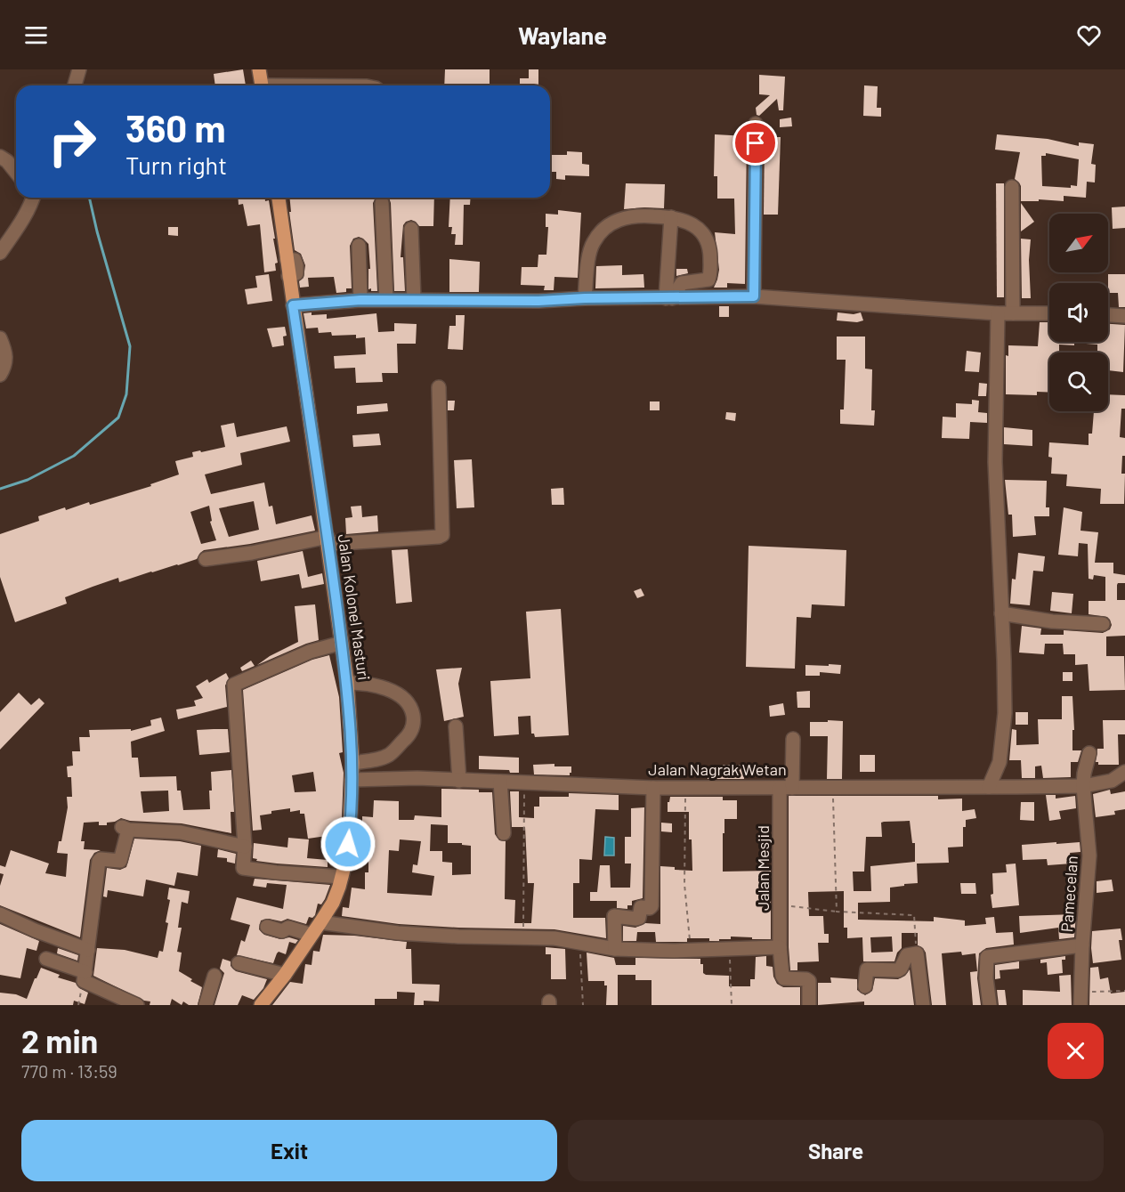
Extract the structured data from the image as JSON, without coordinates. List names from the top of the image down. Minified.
{"streets":{"main road":["Jalan Kolonel Masturi"],"street":["Jalan Nagrak Wetan","Jalan Mesjid","Pamecelan"]},"crossings":[["Jalan Kolonel Masturi","Jalan Nagrak Wetan"],["Jalan Nagrak Wetan","Jalan Mesjid"],["Jalan Nagrak Wetan","Pamecelan"]],"north":"top right","page":{"header":"Waylane","turn":["360 m","Turn right"],"heading":["2 min","770 m · 13:59"],"buttons":["Exit","Share"]}}
